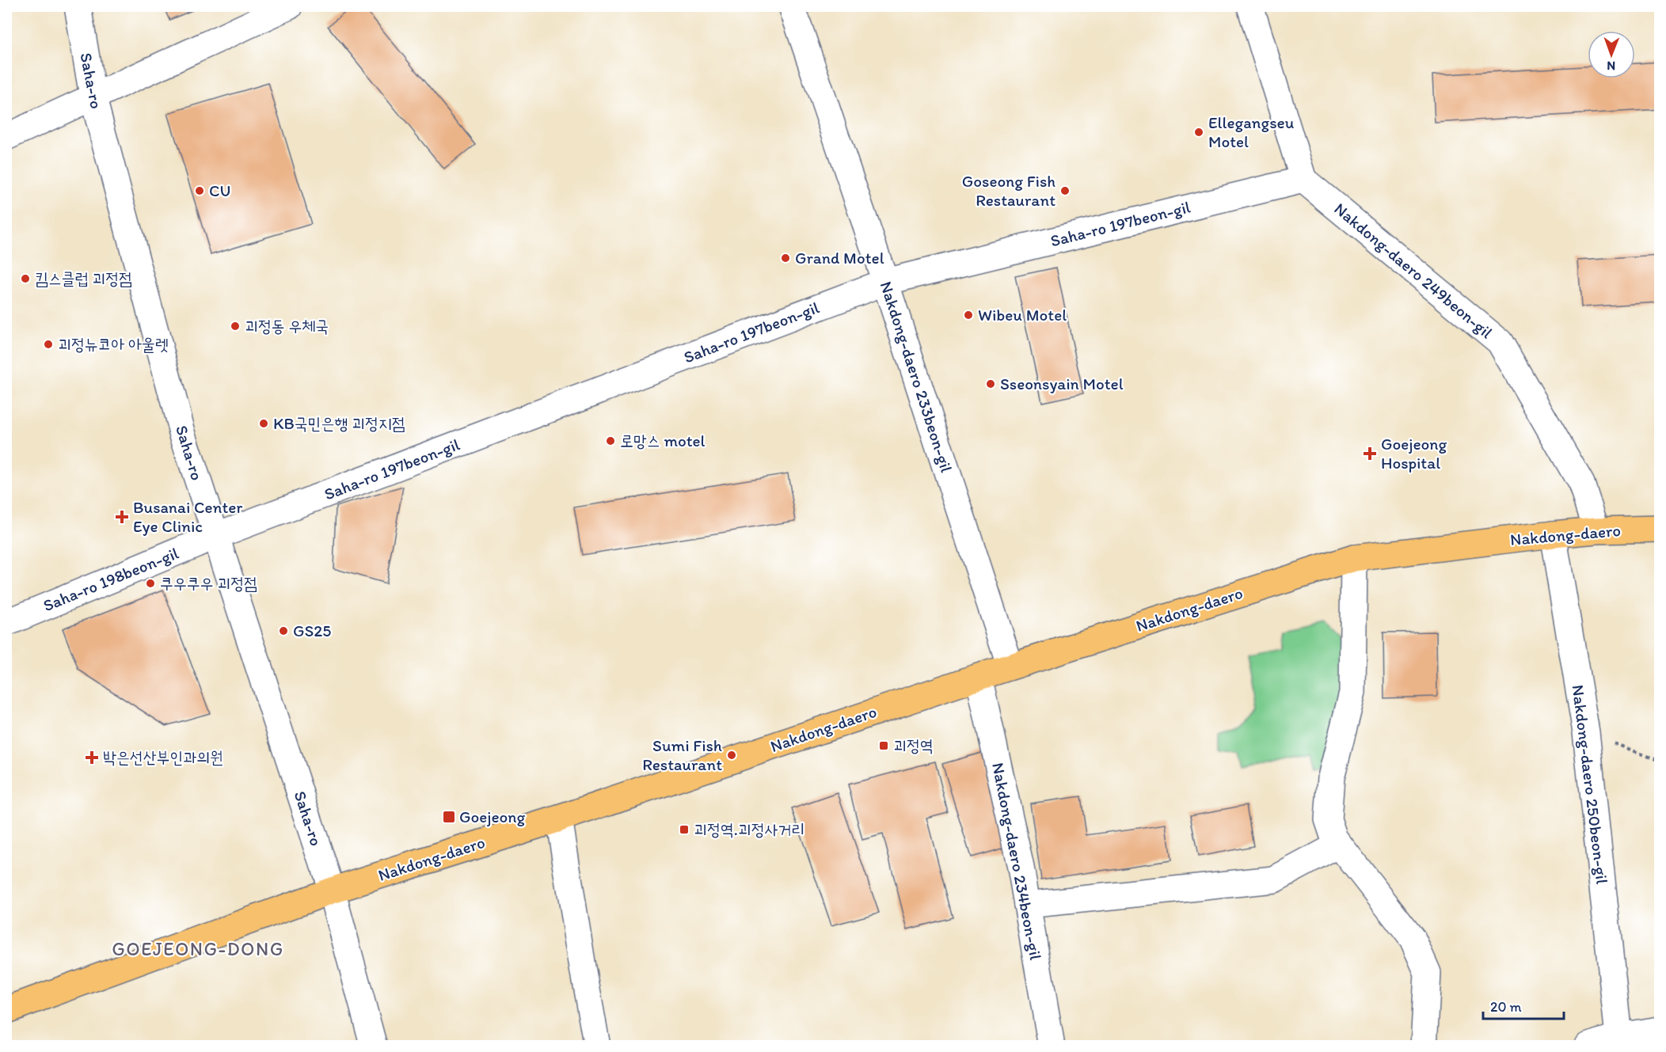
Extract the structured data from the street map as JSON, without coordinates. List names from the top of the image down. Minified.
{"streets":{"main road":["Nakdong-daero"],"street":["Saha-ro","Saha-ro 197beon-gil","Nakdong-daero 249beon-gil","Nakdong-daero 233beon-gil","Saha-ro 198beon-gil","Nakdong-daero 250beon-gil","Nakdong-daero 234beon-gil"]},"crossings":[["Saha-ro","Saha-ro 197beon-gil"],["Saha-ro","Nakdong-daero"],["Saha-ro","Saha-ro 198beon-gil"],["Saha-ro 197beon-gil","Nakdong-daero 249beon-gil"],["Saha-ro 197beon-gil","Nakdong-daero 233beon-gil"],["Saha-ro 197beon-gil","Saha-ro 198beon-gil"],["Nakdong-daero 249beon-gil","Nakdong-daero"],["Nakdong-daero 233beon-gil","Nakdong-daero"],["Nakdong-daero","Nakdong-daero 250beon-gil"],["Nakdong-daero","Nakdong-daero 234beon-gil"]],"districts":["GOEJEONG-DONG"],"places":{"other":["Ellegangseu Motel","CU","Goseong Fish Restaurant","Grand Motel","킴스클럽 괴정점","Wibeu Motel","괴정동 우체국","괴정뉴코아 아울렛","Sseonsyain Motel","KB국민은행 괴정지점","로망스 motel","쿠우쿠우 괴정점","GS25","Sumi Fish Restaurant"],"health":["Goejeong Hospital","Busanai Center Eye Clinic","박은선산부인과의원"],"transit":["괴정역","Goejeong","괴정역.괴정사거리"]},"scale_bar":"20 m","north":"bottom"}
